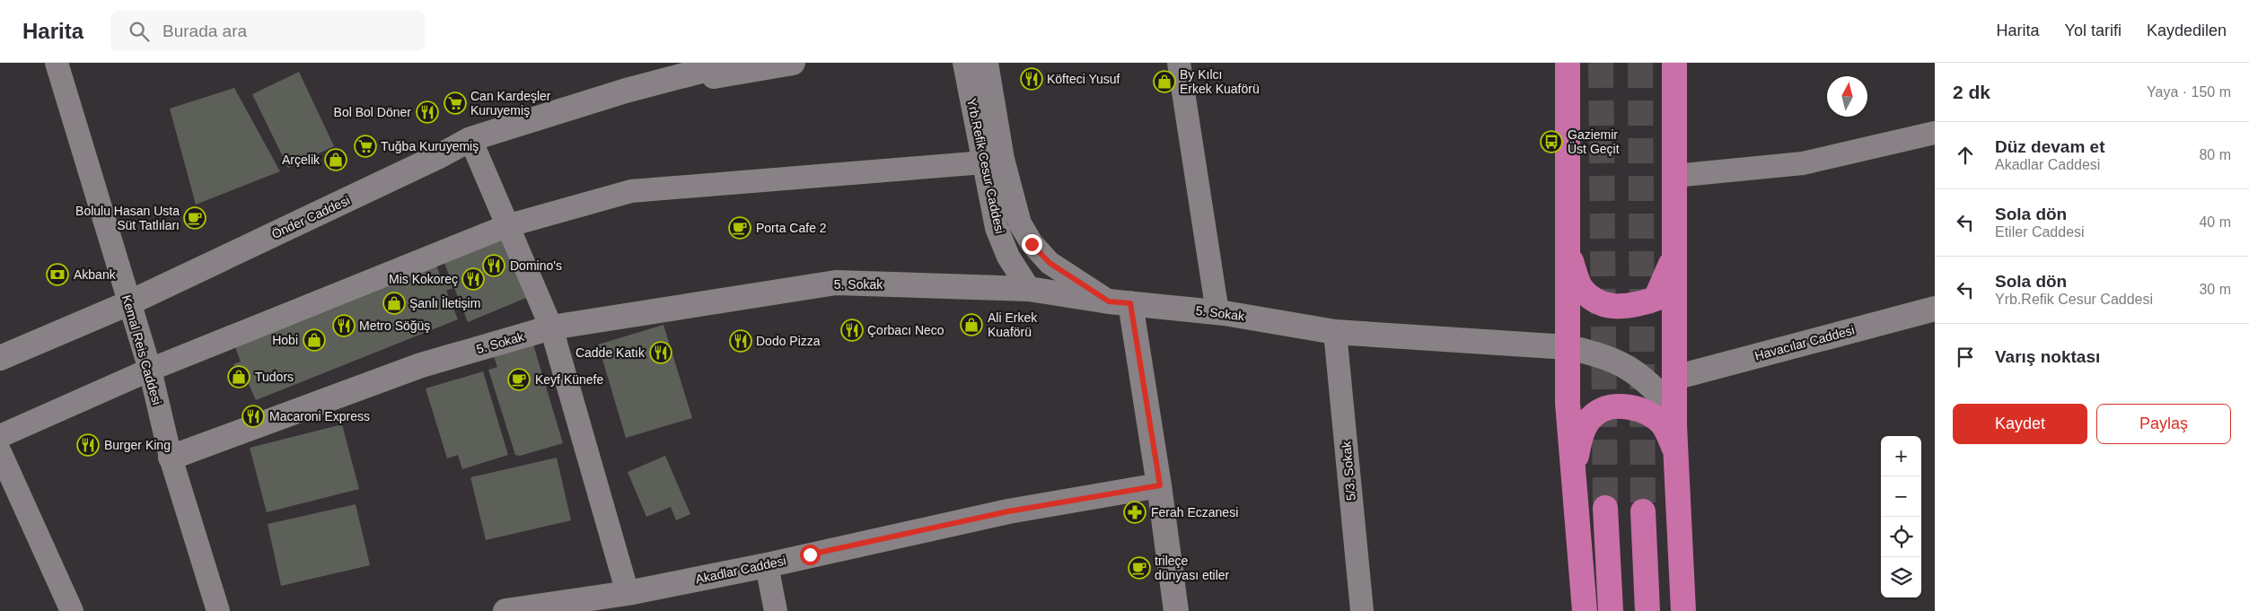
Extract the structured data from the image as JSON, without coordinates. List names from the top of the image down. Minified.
{"streets":{"street":["Yrb.Refik Cesur Caddesi","Önder Caddesi","5. Sokak","Havacılar Caddesi","Kemal Reis Caddesi","5/3. Sokak","Akadlar Caddesi"]},"crossings":[["Yrb.Refik Cesur Caddesi","5. Sokak"],["Önder Caddesi","Kemal Reis Caddesi"],["5. Sokak","Kemal Reis Caddesi"],["5. Sokak","5/3. Sokak"]],"places":{"restaurant":["Köfteci Yusuf","Bol Bol Döner","Domino's","Mis Kokoreç","Metro Söğüş","Çorbacı Neco","Dodo Pizza","Cadde Katık","Macaroni Express","Burger King"],"shop":["By Kılcı Erkek Kuaförü","Arçelik","Şanlı İletişim","Ali Erkek Kuaförü","Hobi","Tudors"],"supermarket":["Can Kardeşler Kuruyemiş","Tuğba Kuruyemiş"],"bus stop":["Gaziemir Üst Geçit"],"cafe":["Bolulu Hasan Usta Süt Tatlıları","Porta Cafe 2","Keyf Künefe","trileçe dünyası etiler"],"bank":["Akbank"],"pharmacy":["Ferah Eczanesi"]},"north":"top","page":{"header":"Harita","search":"Burada ara","nav":["Harita","Yol tarifi","Kaydedilen"],"heading":["2 dk","Yaya · 150 m"],"list":[["Düz devam et","Akadlar Caddesi","80 m"],["Sola dön","Etiler Caddesi","40 m"],["Sola dön","Yrb.Refik Cesur Caddesi","30 m"],"Varış noktası"],"buttons":["Kaydet","Paylaş"],"map_buttons":["+","−"]}}
